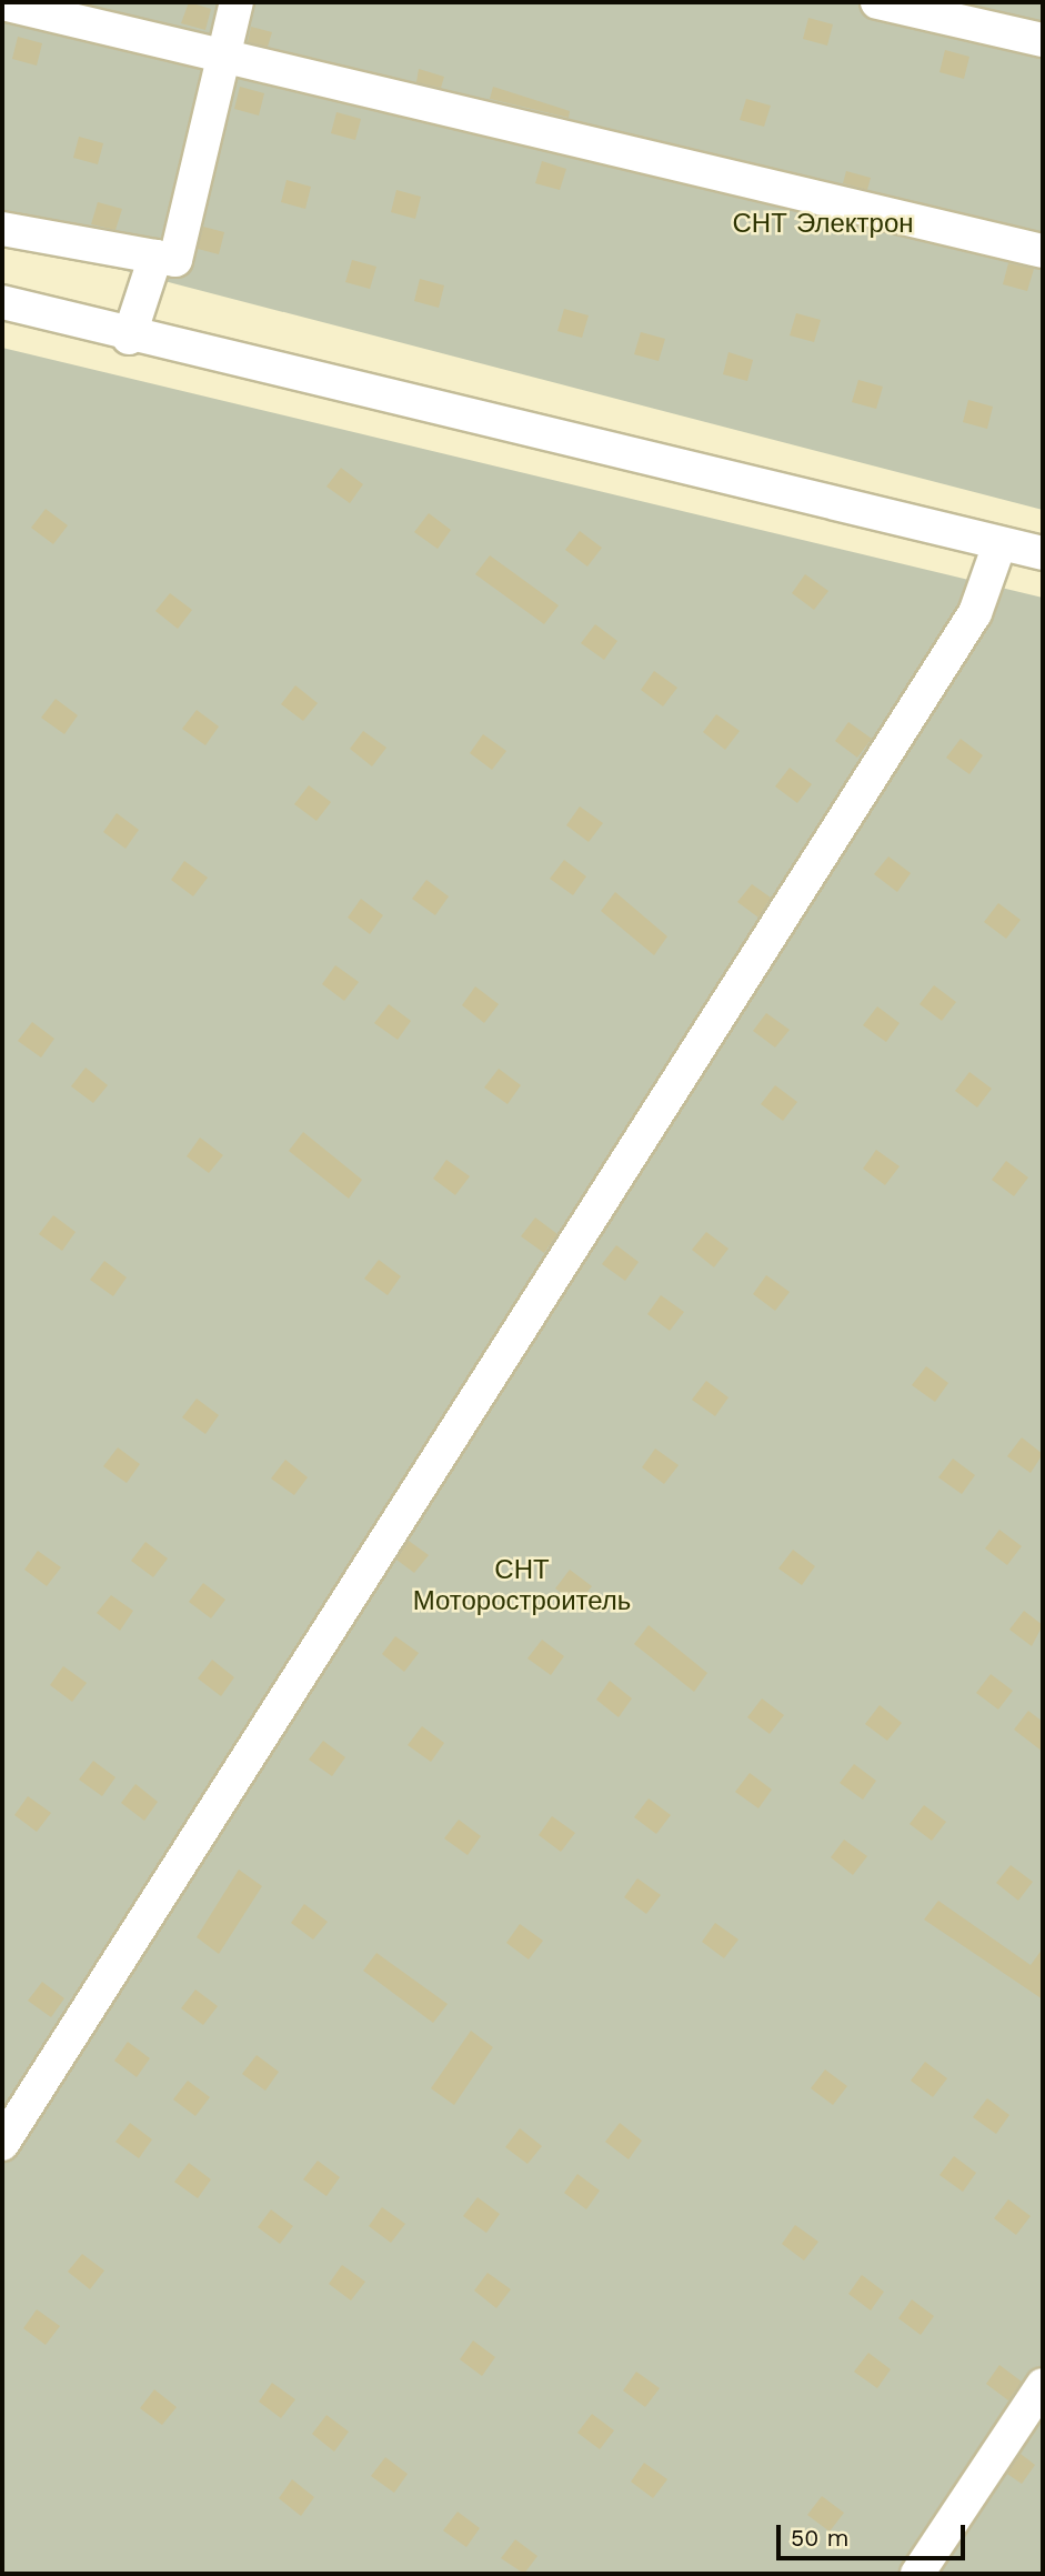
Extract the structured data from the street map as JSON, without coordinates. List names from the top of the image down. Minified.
{"parks":["СНТ Электрон","СНТ Моторостроитель"],"scale_bar":"50 m"}
